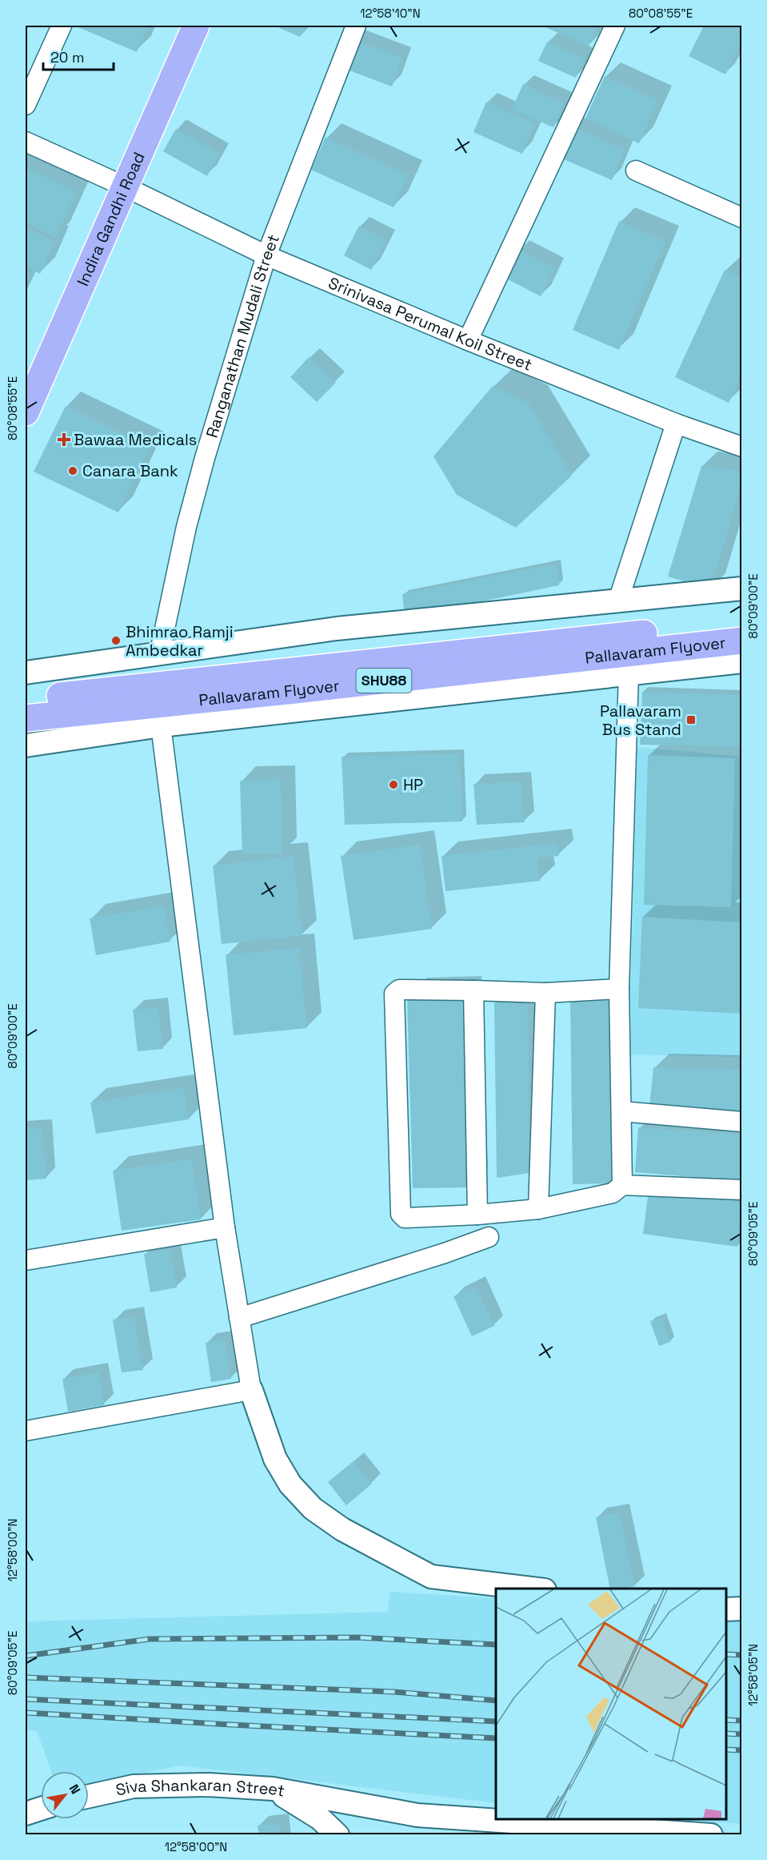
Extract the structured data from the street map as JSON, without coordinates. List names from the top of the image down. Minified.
{"streets":{"main road":["Indira Gandhi Road","Pallavaram Flyover","SHU88"],"street":["Srinivasa Perumal Koil Street","Ranganathan Mudali Street","Siva Shankaran Street"]},"crossings":[["Indira Gandhi Road","Srinivasa Perumal Koil Street"],["Srinivasa Perumal Koil Street","Ranganathan Mudali Street"]],"places":{"health":["Bawaa Medicals"],"other":["Canara Bank","Bhimrao Ramji Ambedkar","HP"],"transit":["Pallavaram Bus Stand"]},"scale_bar":"20 m","north":"top right","coordinates":["12°58'10\"N","80°08'55\"E","80°09'00\"E","80°09'05\"E","12°58'00\"N","12°58'05\"N"]}
